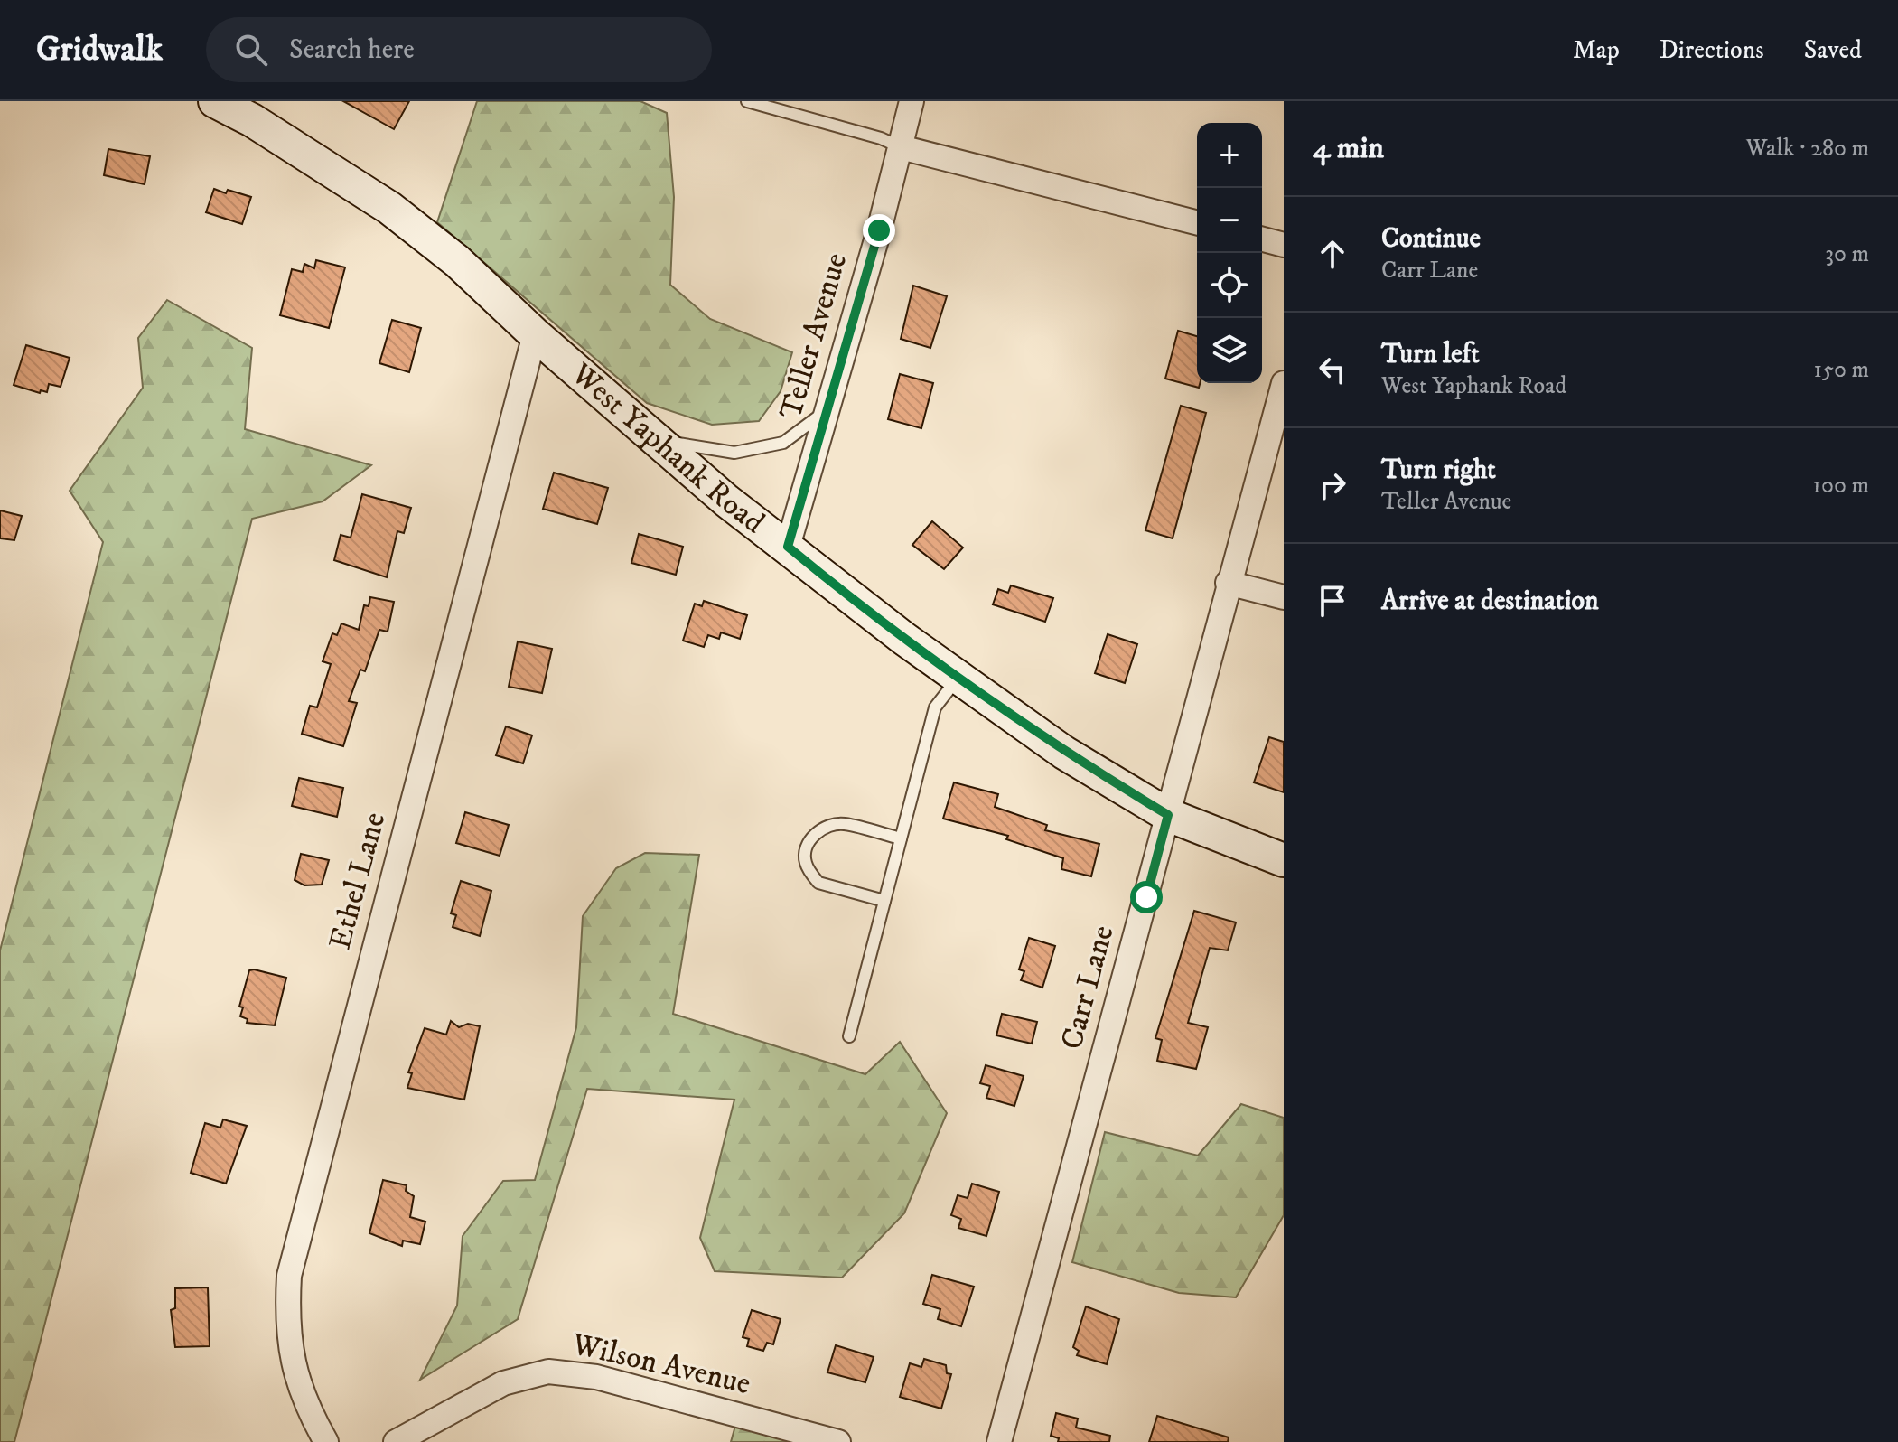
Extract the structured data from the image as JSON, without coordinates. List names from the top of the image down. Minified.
{"streets":{"street":["Teller Avenue","West Yaphank Road","Ethel Lane","Carr Lane","Wilson Avenue"]},"crossings":[["Teller Avenue","West Yaphank Road"],["West Yaphank Road","Ethel Lane"],["West Yaphank Road","Carr Lane"]],"page":{"header":"Gridwalk","search":"Search here","nav":["Map","Directions","Saved"],"heading":["4 min","Walk · 280 m"],"map_buttons":["+","−"],"list":[["Continue","Carr Lane","30 m"],["Turn left","West Yaphank Road","150 m"],["Turn right","Teller Avenue","100 m"],"Arrive at destination"]}}
